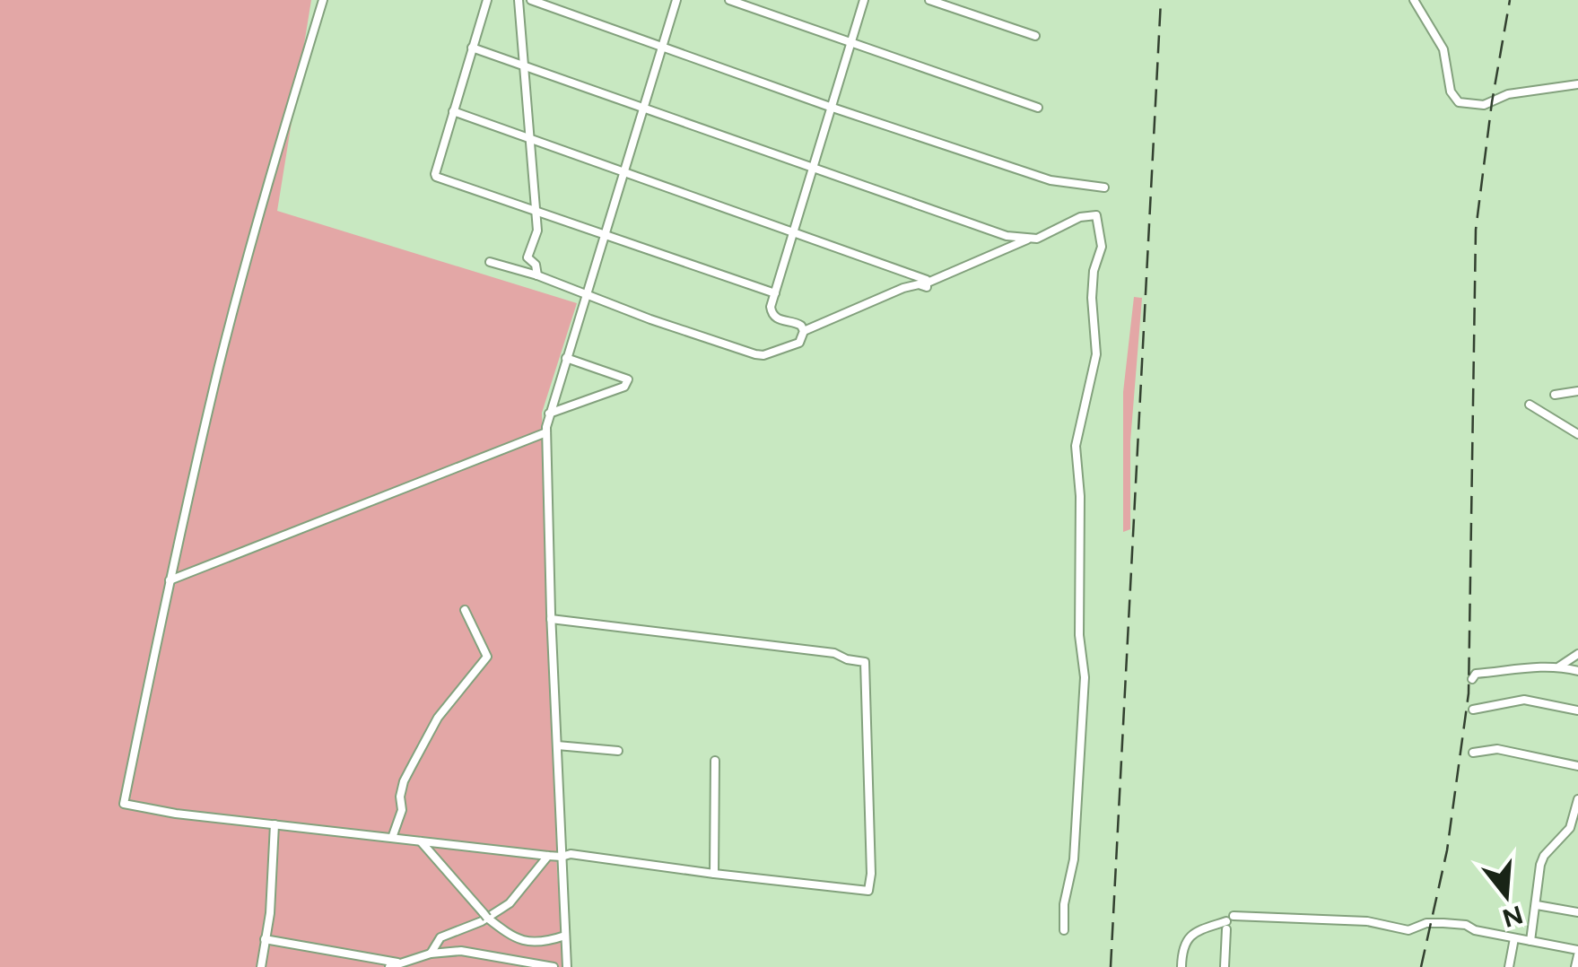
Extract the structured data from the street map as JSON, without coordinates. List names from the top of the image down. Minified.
{"north":"bottom"}
